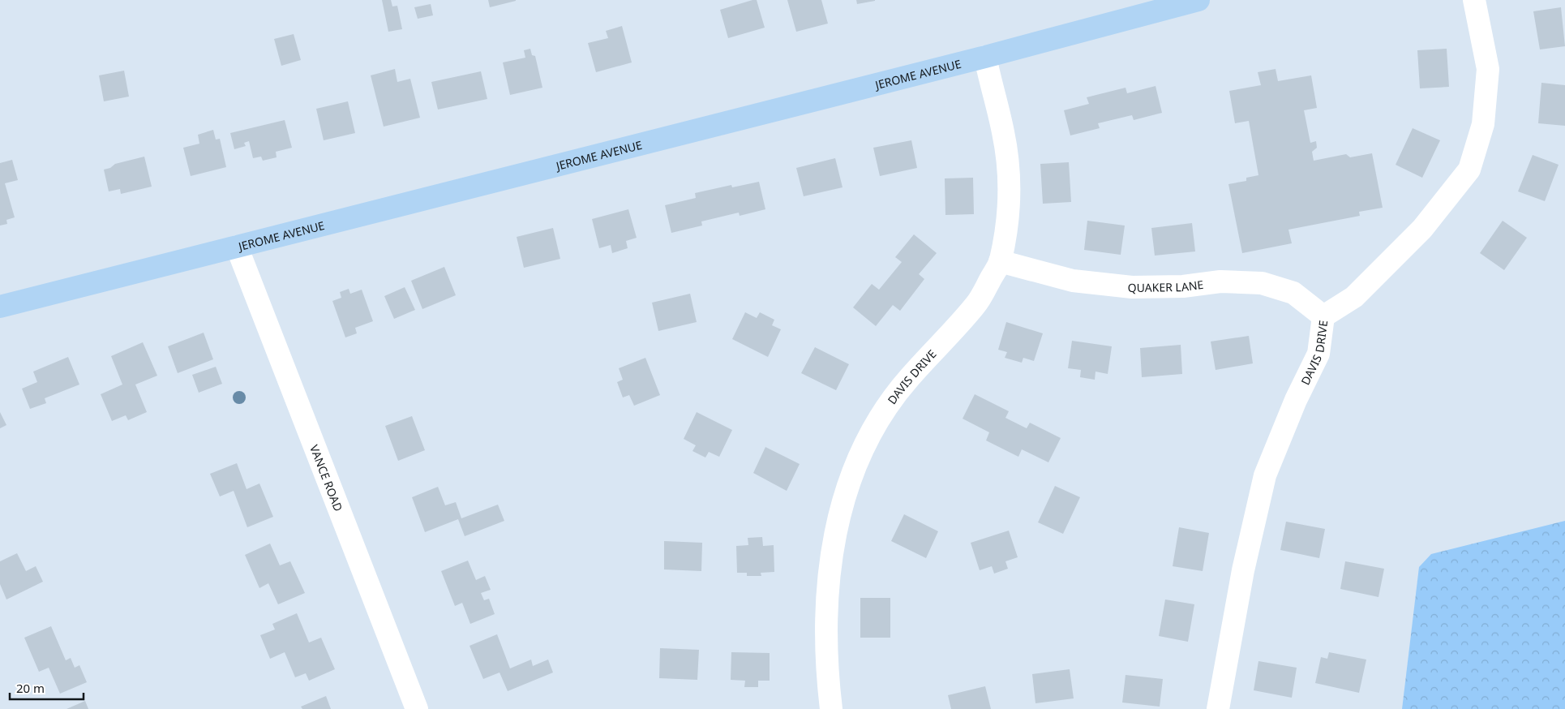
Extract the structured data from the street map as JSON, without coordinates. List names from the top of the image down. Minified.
{"streets":{"main road":["JEROME AVENUE"],"street":["QUAKER LANE","DAVIS DRIVE","VANCE ROAD"]},"crossings":[["JEROME AVENUE","DAVIS DRIVE"],["JEROME AVENUE","VANCE ROAD"],["QUAKER LANE","DAVIS DRIVE"]],"scale_bar":"20 m"}
